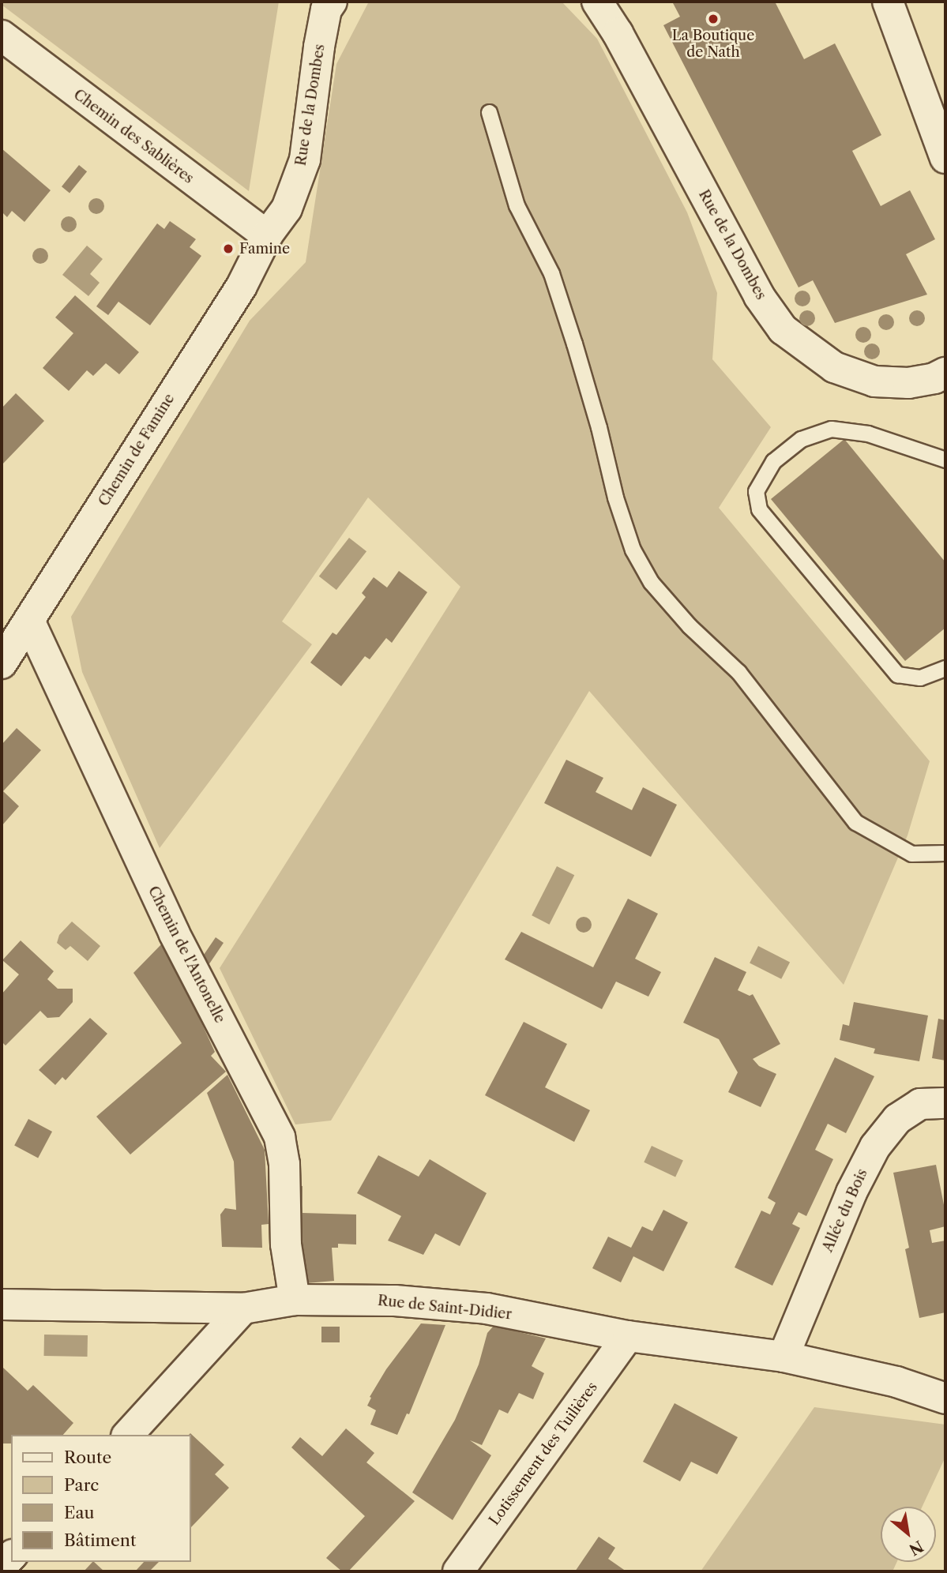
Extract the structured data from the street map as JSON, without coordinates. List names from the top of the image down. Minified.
{"streets":{"street":["Rue de la Dombes","Chemin des Sablières","Chemin de Famine","Chemin de l'Antonelle","Allée du Bois","Rue de Saint-Didier","Lotissement des Tuilières"]},"crossings":[["Rue de la Dombes","Chemin des Sablières"],["Rue de la Dombes","Chemin de Famine"],["Chemin des Sablières","Chemin de Famine"],["Chemin de Famine","Chemin de l'Antonelle"],["Chemin de l'Antonelle","Rue de Saint-Didier"],["Allée du Bois","Rue de Saint-Didier"],["Rue de Saint-Didier","Lotissement des Tuilières"]],"places":["La Boutique de Nath","Famine"],"legend":["Route","Parc","Eau","Bâtiment"],"north":"bottom right"}
